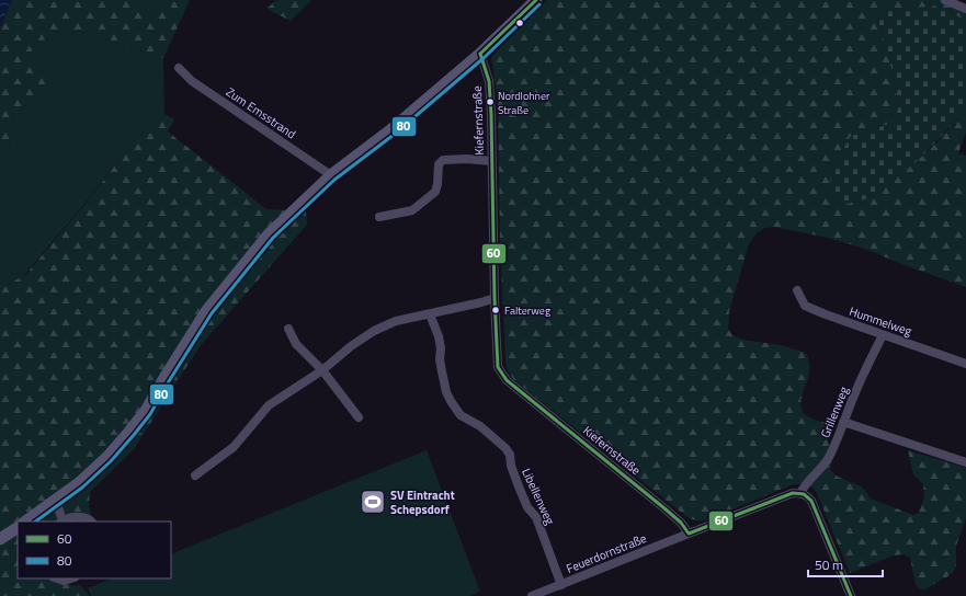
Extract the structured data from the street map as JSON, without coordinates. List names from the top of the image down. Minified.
{"streets":{"street":["Zum Emsstrand","Kiefernstraße","Hummelweg","Grillenweg","Libellenweg","Feuerdornstraße"]},"crossings":[["Kiefernstraße","Feuerdornstraße"],["Hummelweg","Grillenweg"],["Libellenweg","Feuerdornstraße"]],"places":{"other":["Nordlohner Straße","Falterweg"],"sports":["SV Eintracht Schepsdorf"]},"lines":["transit line 60","transit line 80"],"legend":["60","80"],"scale_bar":"50 m"}
